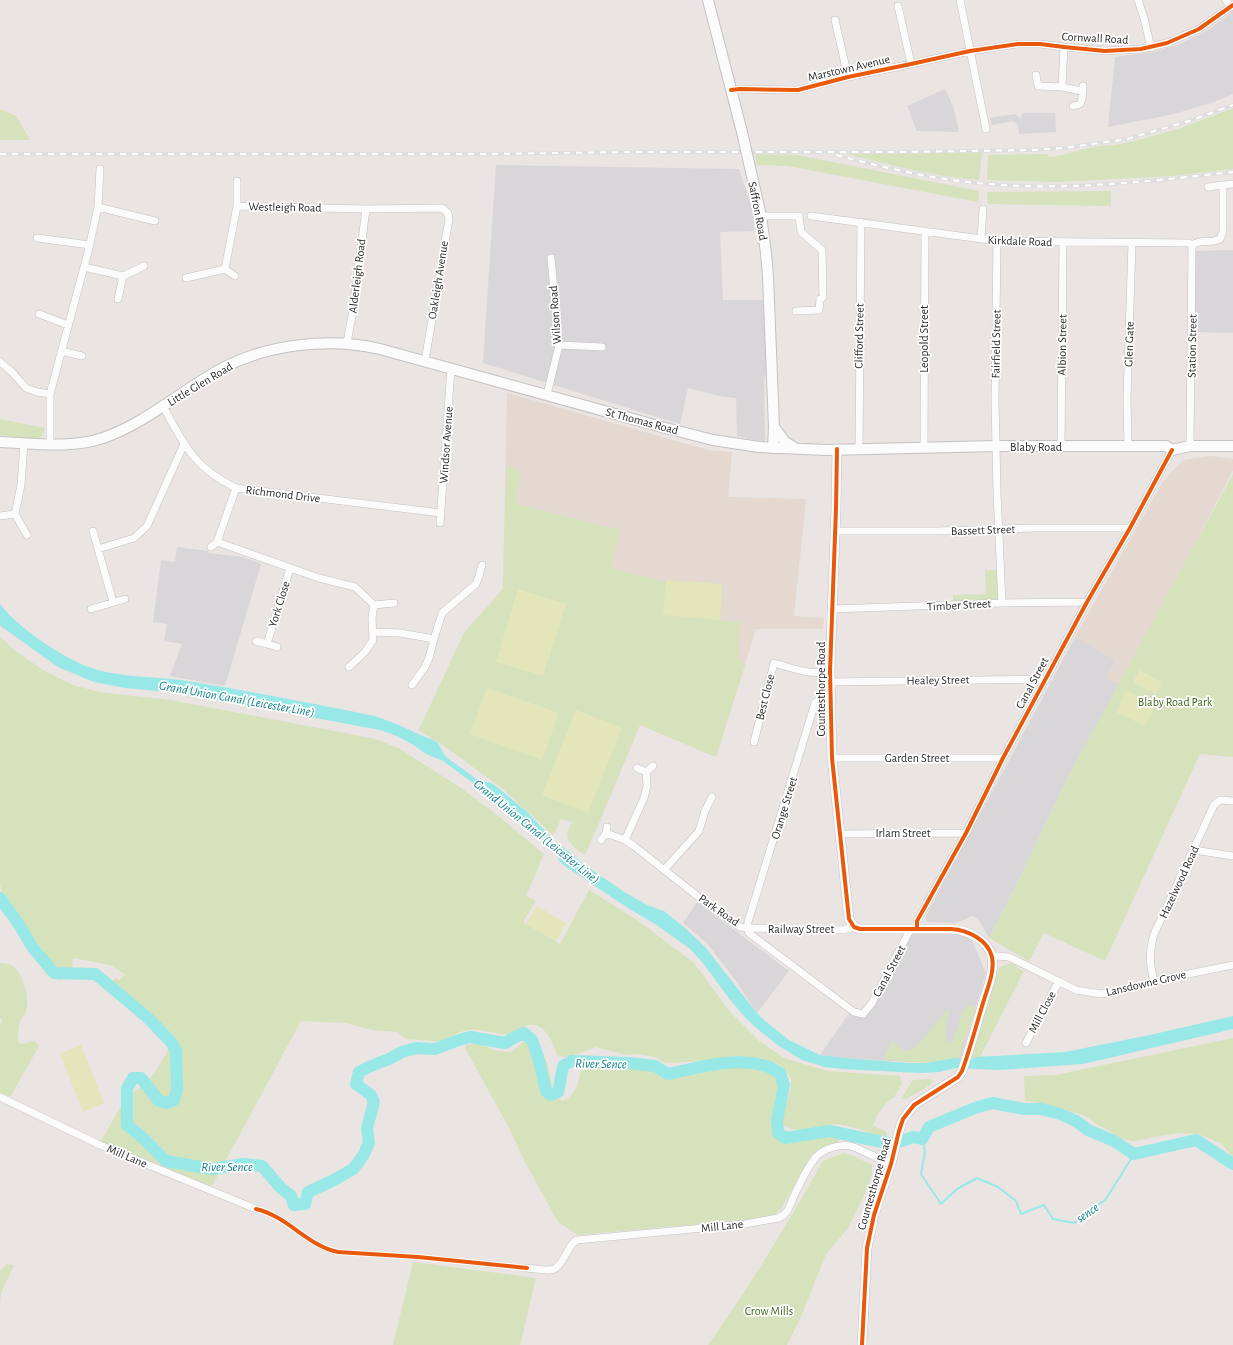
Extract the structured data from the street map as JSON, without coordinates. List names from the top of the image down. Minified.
{"streets":{"main road":["Saffron Road","Little Glen Road","St Thomas Road","Blaby Road"],"street":["Cornwall Road","Marstown Avenue","Westleigh Road","Kirkdale Road","Alderleigh Road","Oakleigh Avenue","Wilson Road","Clifford Street","Leopold Street","Fairfield Street","Glen Gate","Albion Street","Station Street","Windsor Avenue","Richmond Drive","Bassett Street","York Close","Timber Street","Healey Street","Canal Street","Countesthorpe Road","Best Close","Garden Street","Orange Street","Irlam Street","Hazelwood Road","Park Road","Railway Street","Lansdowne Grove","Mill Close","Mill Lane"]},"crossings":[["Cornwall Road","Marstown Avenue"],["Marstown Avenue","Saffron Road"],["Westleigh Road","Alderleigh Road"],["Westleigh Road","Oakleigh Avenue"],["Saffron Road","St Thomas Road"],["Kirkdale Road","Clifford Street"],["Kirkdale Road","Leopold Street"],["Kirkdale Road","Fairfield Street"],["Kirkdale Road","Glen Gate"],["Kirkdale Road","Albion Street"],["Kirkdale Road","Station Street"],["Alderleigh Road","Little Glen Road"],["Oakleigh Avenue","Little Glen Road"],["Wilson Road","St Thomas Road"],["Clifford Street","Blaby Road"],["Leopold Street","Blaby Road"],["Fairfield Street","Blaby Road"],["Fairfield Street","Bassett Street"],["Fairfield Street","Timber Street"],["Glen Gate","Blaby Road"],["Albion Street","Blaby Road"],["Station Street","Blaby Road"],["Little Glen Road","St Thomas Road"],["Little Glen Road","Windsor Avenue"],["Little Glen Road","Richmond Drive"],["St Thomas Road","Windsor Avenue"],["St Thomas Road","Blaby Road"],["St Thomas Road","Countesthorpe Road"],["Windsor Avenue","Richmond Drive"],["Blaby Road","Canal Street"],["Blaby Road","Countesthorpe Road"],["Bassett Street","Canal Street"],["Bassett Street","Countesthorpe Road"],["Timber Street","Canal Street"],["Timber Street","Countesthorpe Road"],["Healey Street","Canal Street"],["Healey Street","Countesthorpe Road"],["Canal Street","Garden Street"],["Canal Street","Irlam Street"],["Canal Street","Park Road"],["Countesthorpe Road","Best Close"],["Countesthorpe Road","Garden Street"],["Countesthorpe Road","Orange Street"],["Countesthorpe Road","Irlam Street"],["Countesthorpe Road","Railway Street"],["Countesthorpe Road","Lansdowne Grove"],["Countesthorpe Road","Mill Lane"],["Orange Street","Park Road"],["Orange Street","Railway Street"],["Hazelwood Road","Lansdowne Grove"],["Park Road","Railway Street"],["Lansdowne Grove","Mill Close"]],"water":["Grand Union Canal (Leicester Line)","River Sence","sence"],"parks":["Blaby Road Park","Crow Mills"]}
